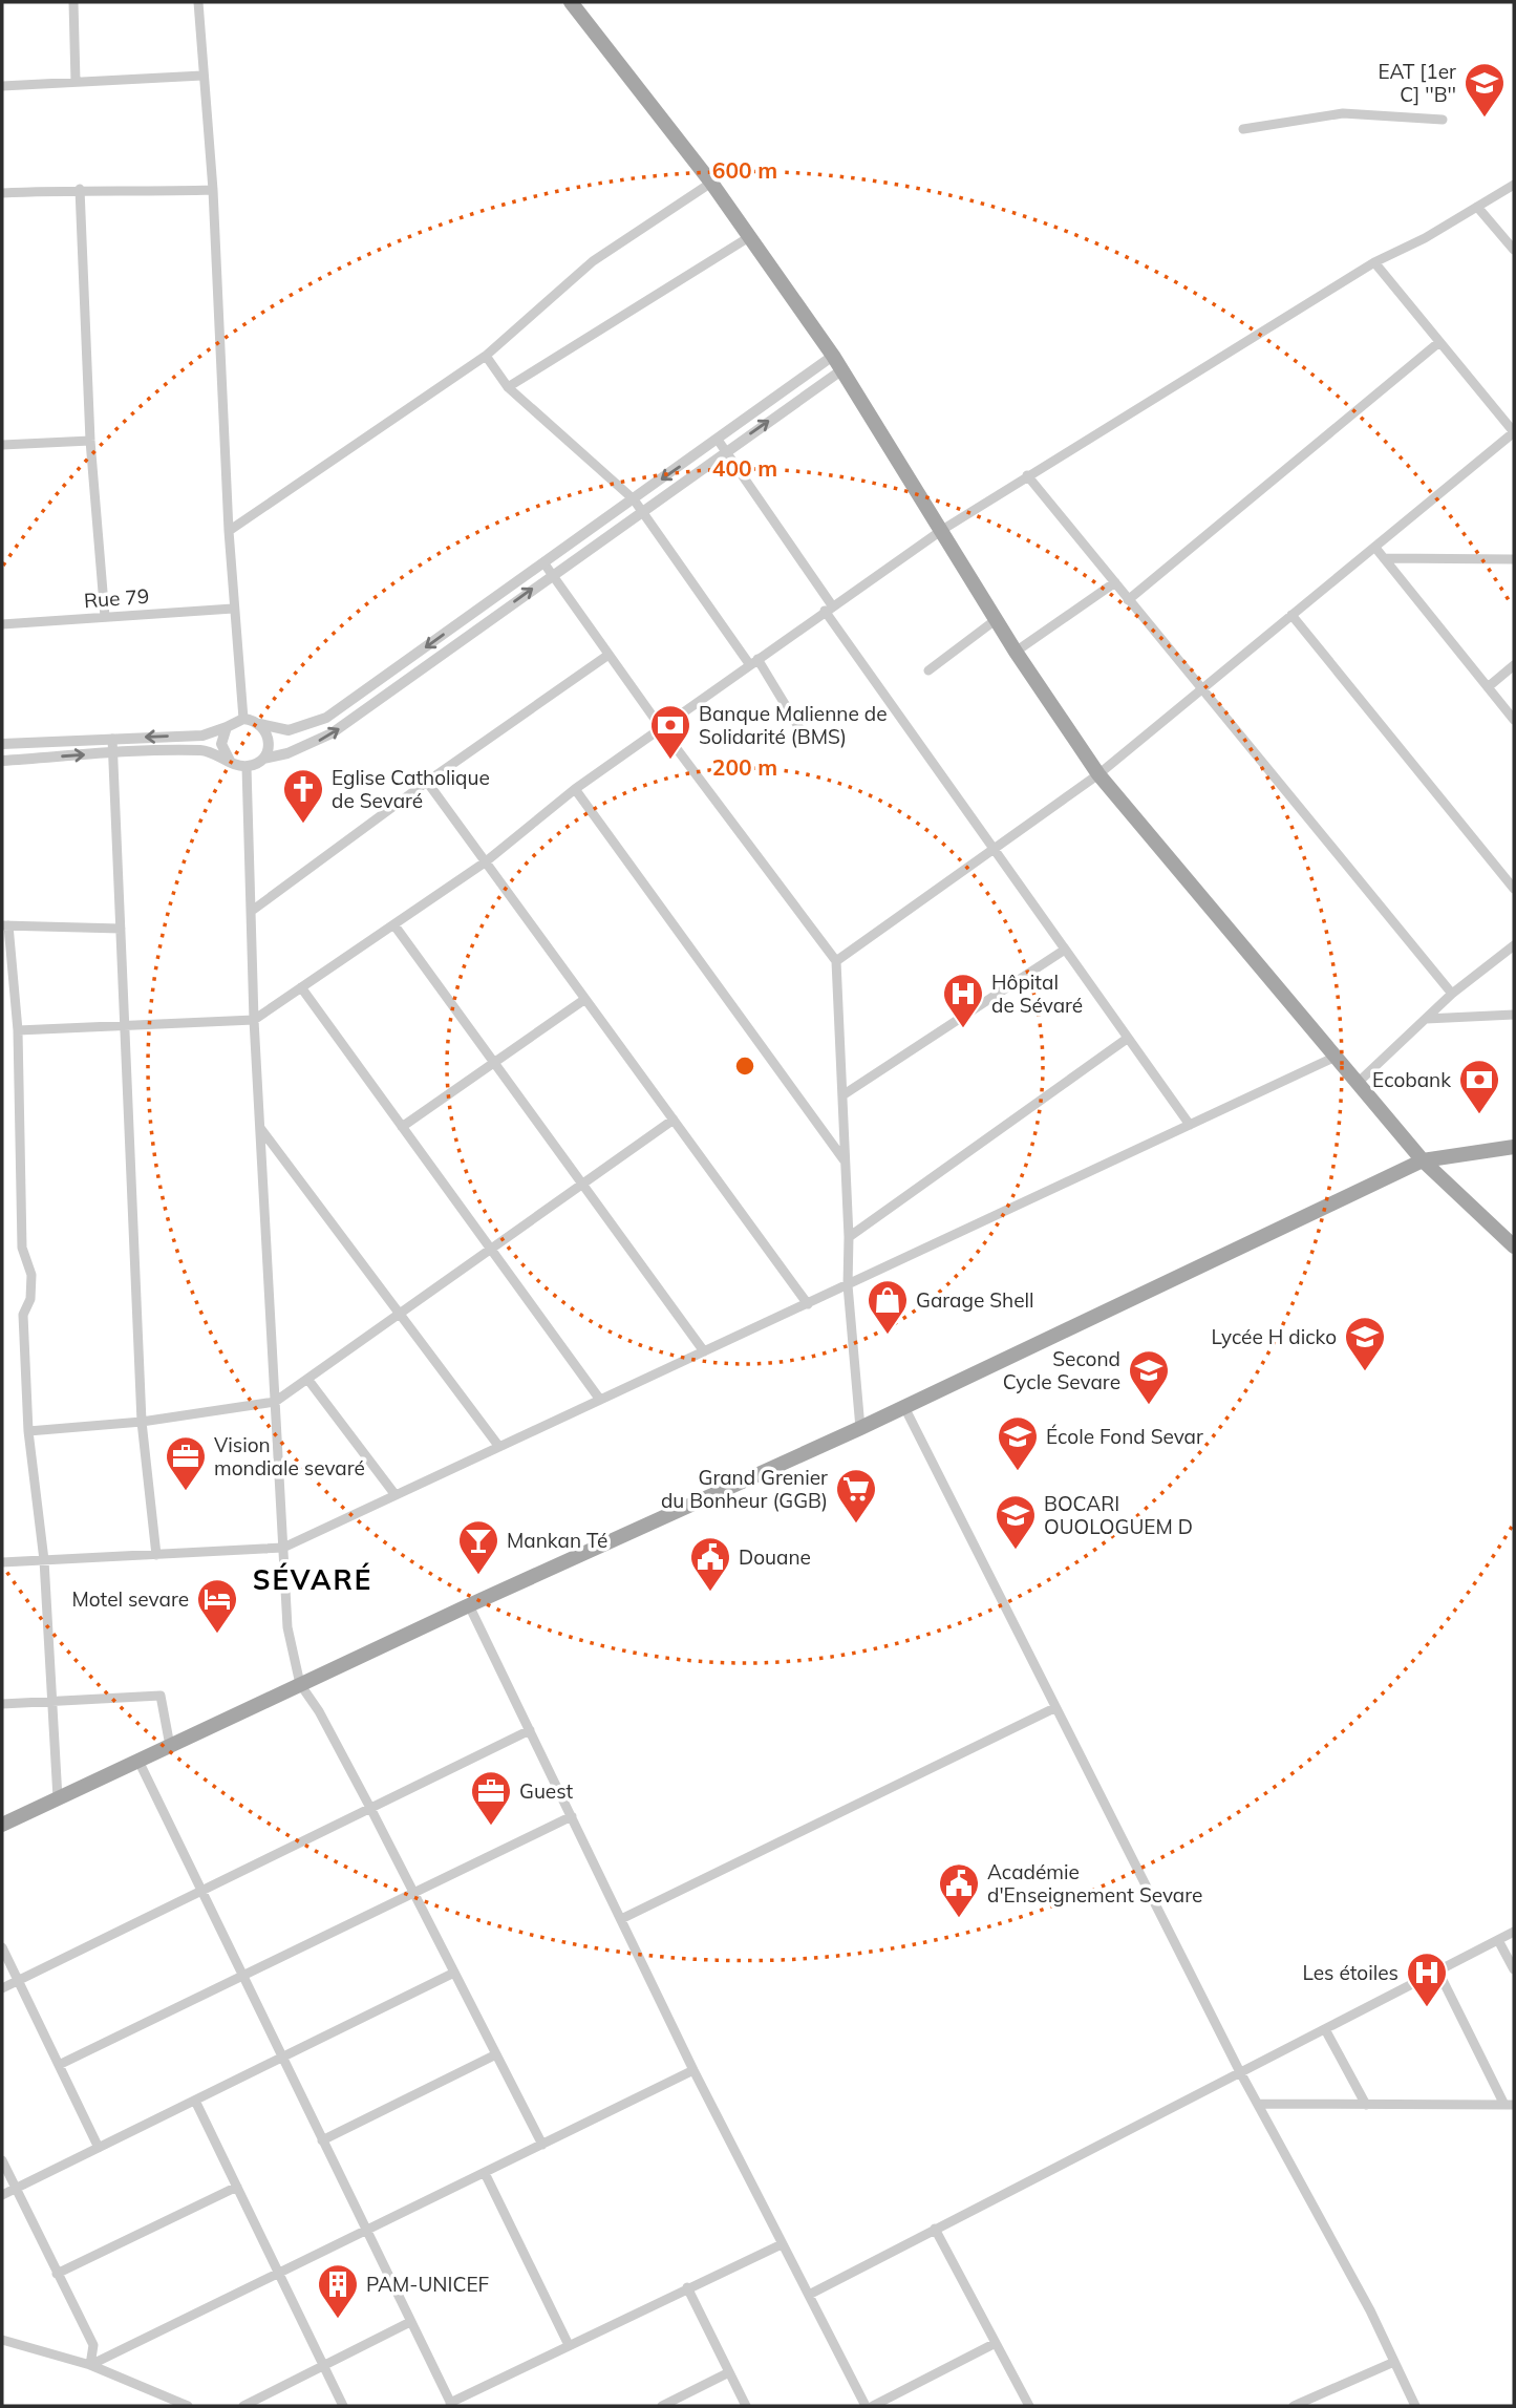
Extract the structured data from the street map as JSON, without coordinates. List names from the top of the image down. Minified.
{"streets":{"street":["Rue 79"]},"districts":["SÉVARÉ"],"places":{"school or university":["EAT [1er C] ''B''","Lycée H dicko","Second Cycle Sevare","École Fond Sevar","BOCARI OUOLOGUEM D"],"bank":["Banque Malienne de Solidarité (BMS)","Ecobank"],"church":["Eglise Catholique de Sevaré"],"hospital":["Hôpital de Sévaré","Les étoiles"],"shop":["Garage Shell"],"office":["Vision mondiale sevaré","Guest"],"supermarket":["Grand Grenier du Bonheur (GGB)"],"bar":["Mankan Té"],"public building":["Douane","Académie d'Enseignement Sevare"],"hotel":["Motel sevare"],"building":["PAM-UNICEF"]},"rings":["600 m","400 m","200 m"]}
